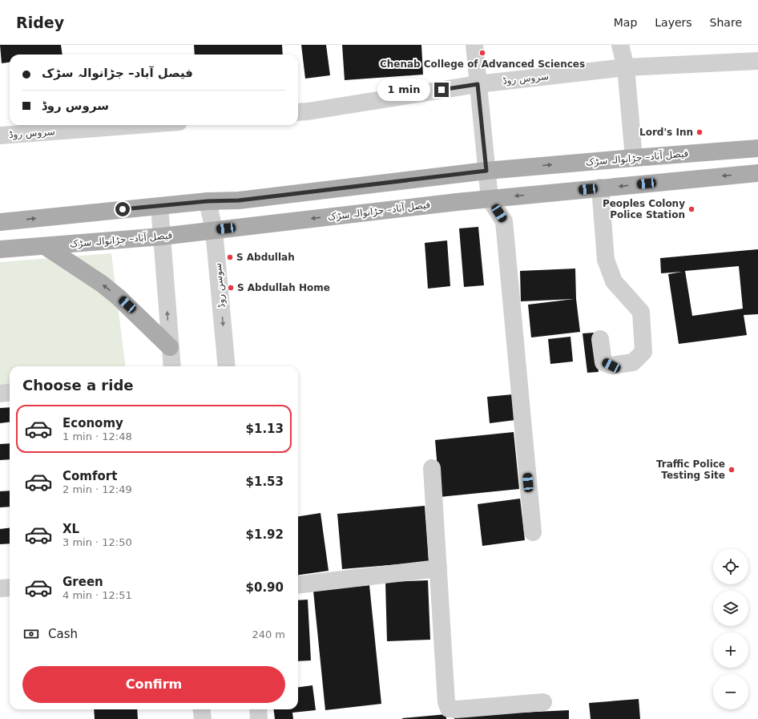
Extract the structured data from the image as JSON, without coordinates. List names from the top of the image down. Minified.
{"streets":{"main road":["فیصل آباد– جڑانوالہ سڑک"],"street":["سروس روڈ","سوسن روڈ"]},"crossings":[["فیصل آباد– جڑانوالہ سڑک","سوسن روڈ"]],"places":["Chenab College of Advanced Sciences","Lord's Inn","Peoples Colony Police Station","S Abdullah","S Abdullah Home","Traffic Police Testing Site"],"page":{"header":"Ridey","nav":["Map","Layers","Share"],"banner":["فیصل آباد– جڑانوالہ سڑک","سروس روڈ"],"bubble":"1 min","heading":"Choose a ride","list":[{"name":"Economy","note":"1 min · 12:48","value":"$1.13"},{"name":"Comfort","note":"2 min · 12:49","value":"$1.53"},{"name":"XL","note":"3 min · 12:50","value":"$1.92"},{"name":"Green","note":"4 min · 12:51","value":"$0.90"}],"map_buttons":["+","−"],"pay":["Cash","240 m"],"buttons":"Confirm"}}
